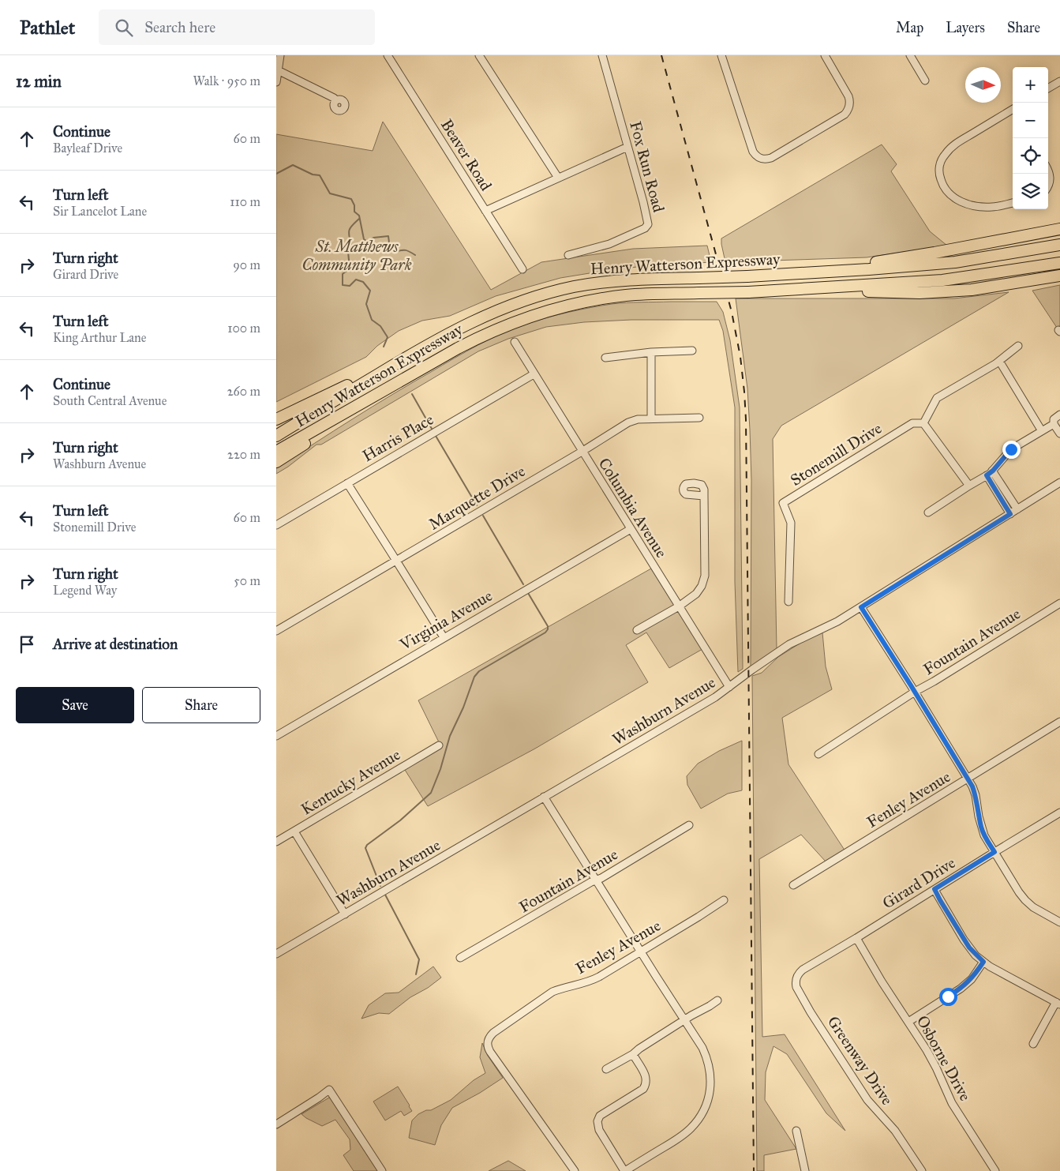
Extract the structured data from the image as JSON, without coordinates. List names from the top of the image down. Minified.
{"streets":{"highway":["Henry Watterson Expressway"],"street":["Beaver Road","Fox Run Road","Harris Place","Stonemill Drive","Marquette Drive","Columbia Avenue","Virginia Avenue","Fountain Avenue","Washburn Avenue","Kentucky Avenue","Fenley Avenue","Girard Drive","Osborne Drive","Greenway Drive"]},"crossings":[["Harris Place","Columbia Avenue"],["Marquette Drive","Columbia Avenue"],["Columbia Avenue","Virginia Avenue"],["Columbia Avenue","Washburn Avenue"],["Girard Drive","Osborne Drive"],["Girard Drive","Greenway Drive"]],"parks":["St. Matthews Community Park"],"north":"right","page":{"header":"Pathlet","search":"Search here","nav":["Map","Layers","Share"],"heading":["12 min","Walk · 950 m"],"map_buttons":["+","−"],"list":[["Continue","Bayleaf Drive","60 m"],["Turn left","Sir Lancelot Lane","110 m"],["Turn right","Girard Drive","90 m"],["Turn left","King Arthur Lane","100 m"],["Continue","South Central Avenue","260 m"],["Turn right","Washburn Avenue","220 m"],["Turn left","Stonemill Drive","60 m"],["Turn right","Legend Way","50 m"],"Arrive at destination"],"buttons":["Save","Share"]}}
